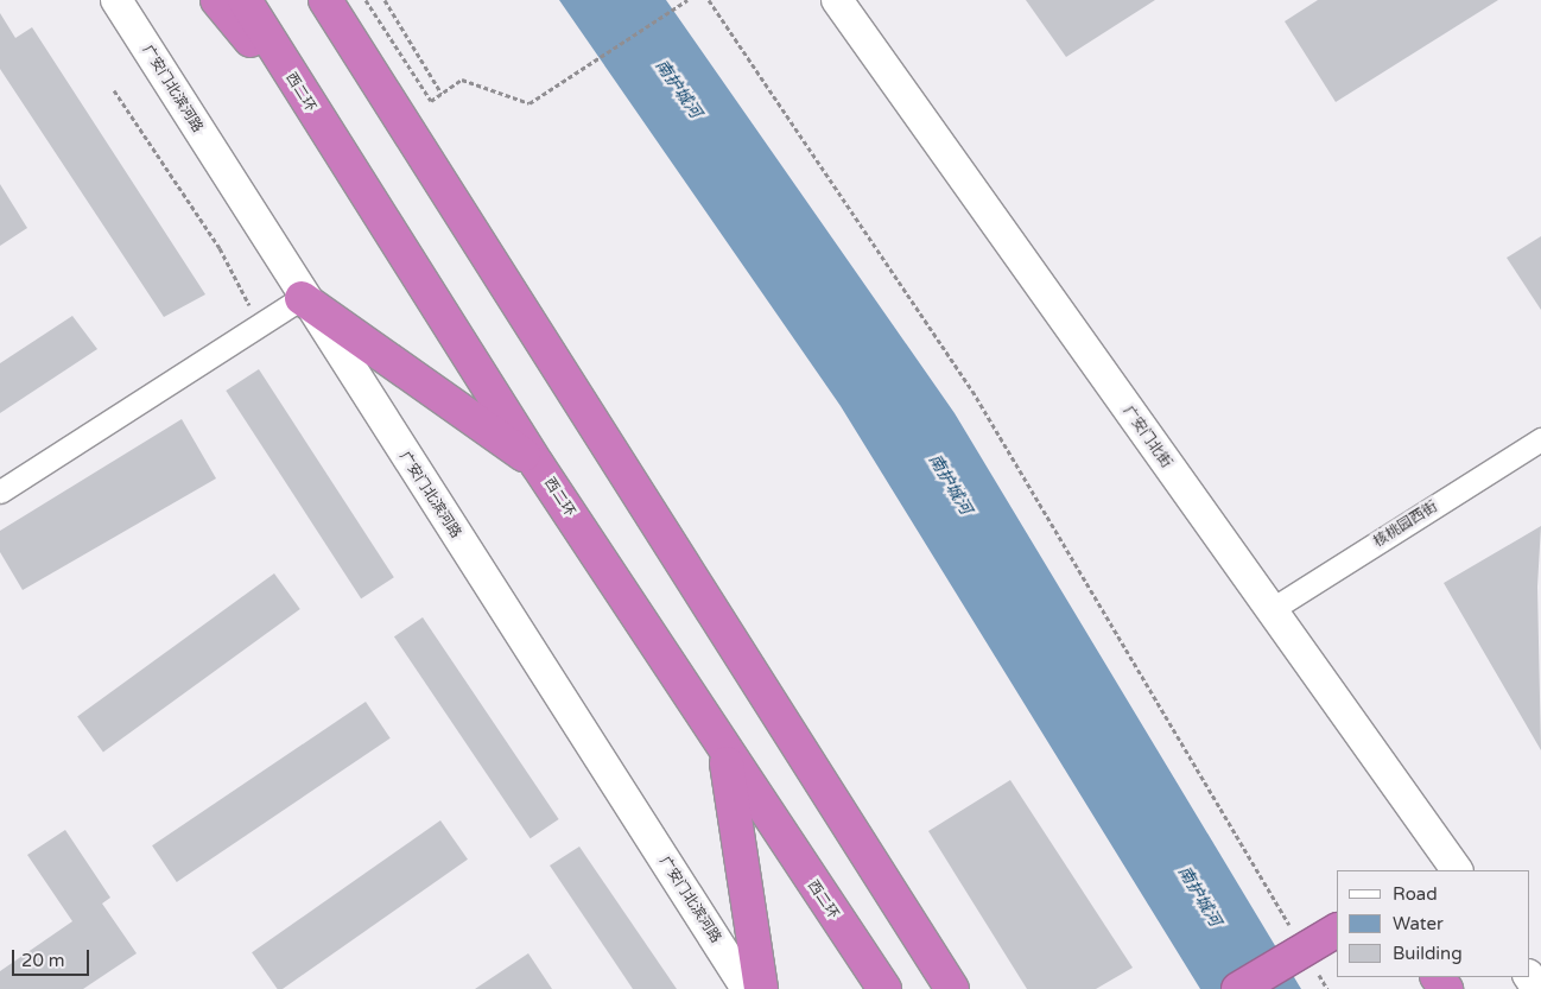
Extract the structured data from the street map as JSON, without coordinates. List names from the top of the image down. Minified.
{"streets":{"highway":["西二环"],"street":["广安门北滨河路","广安门北街","核桃园西街"]},"crossings":[["广安门北街","核桃园西街"]],"water":["南护城河"],"legend":["Road","Water","Building"],"scale_bar":"20 m"}
